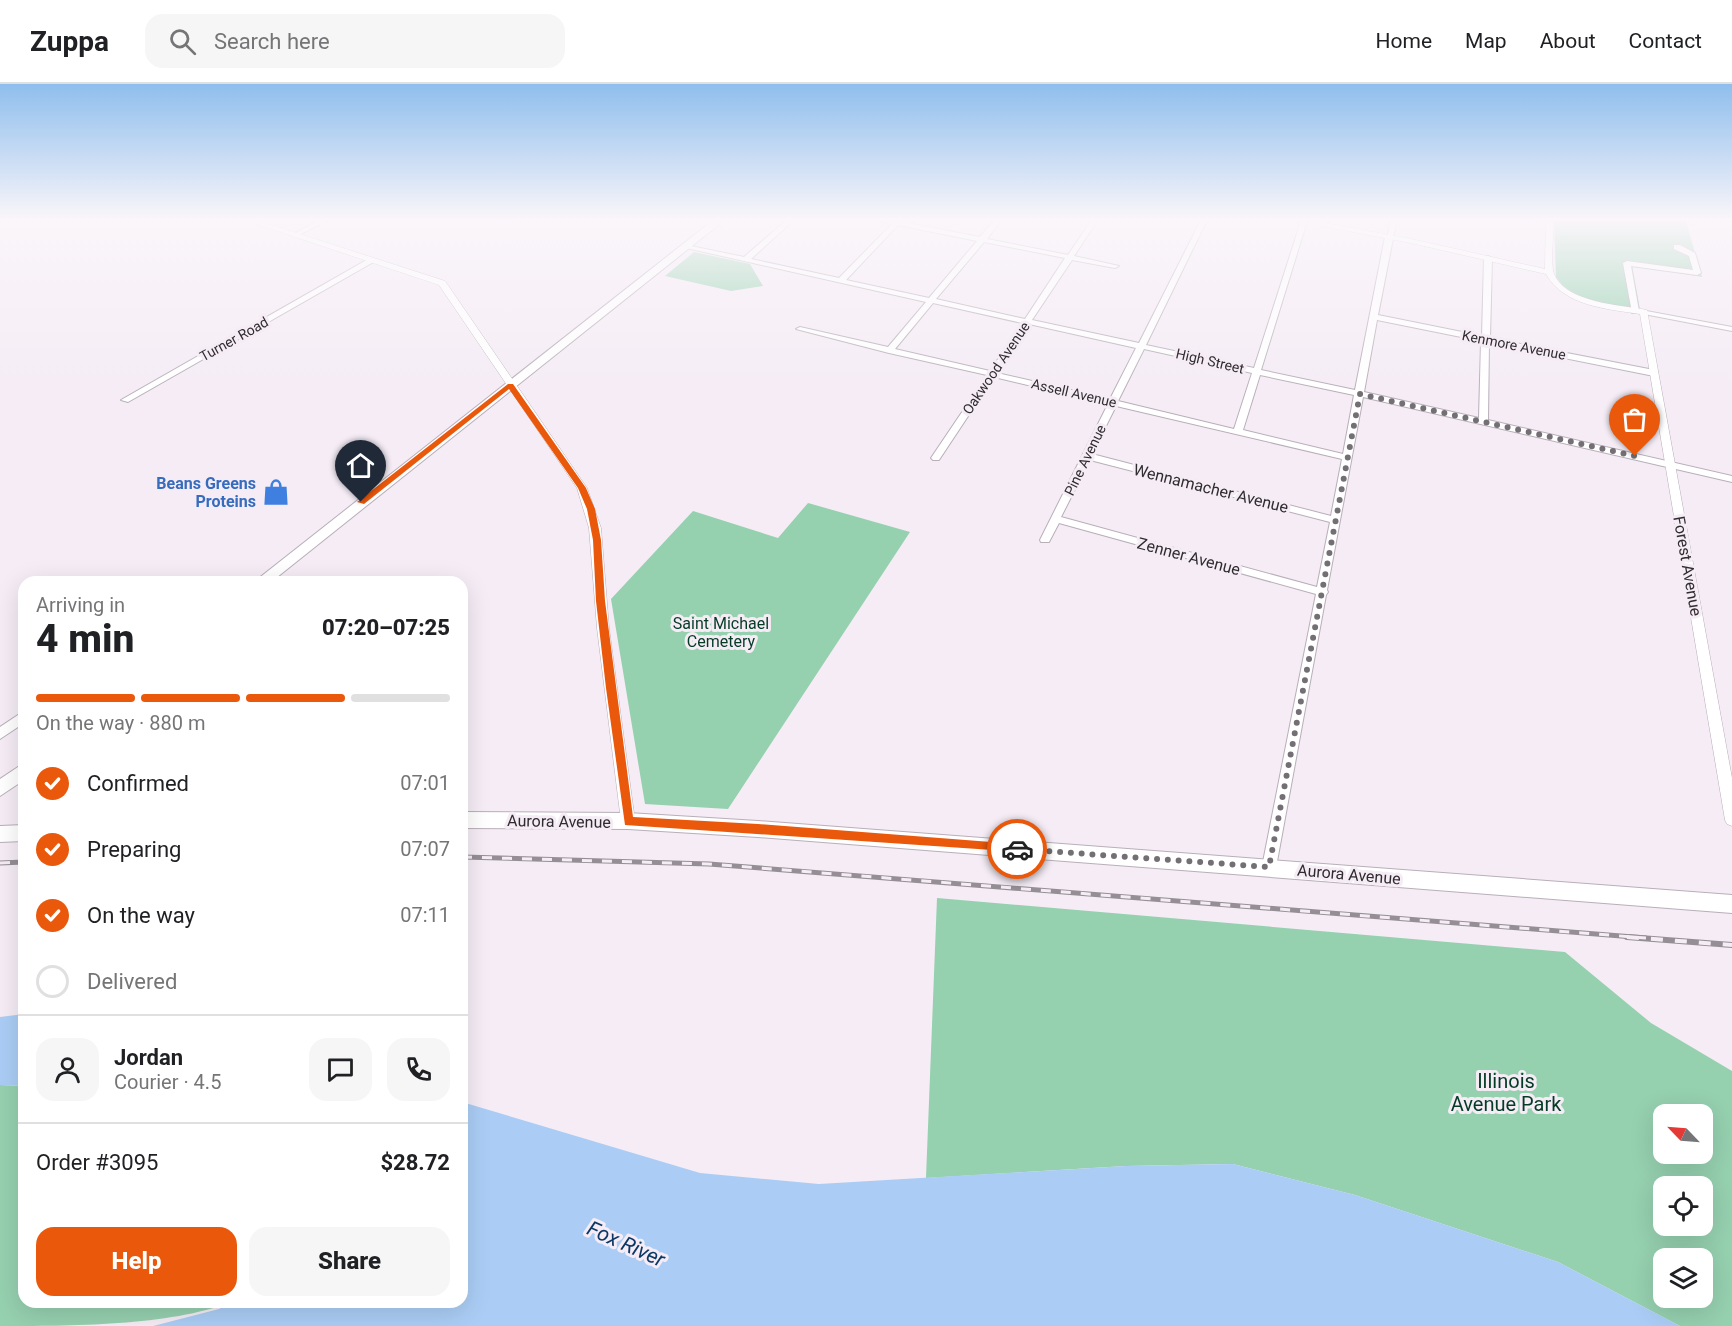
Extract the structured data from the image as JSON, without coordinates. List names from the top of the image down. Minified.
{"streets":{"main road":["Aurora Avenue"],"street":["Turner Road","Kenmore Avenue","High Street","Oakwood Avenue","Assell Avenue","Pine Avenue","Wennamacher Avenue","Zenner Avenue","Forest Avenue"]},"crossings":[["Kenmore Avenue","Forest Avenue"],["High Street","Oakwood Avenue"],["High Street","Pine Avenue"],["High Street","Forest Avenue"],["Oakwood Avenue","Assell Avenue"],["Assell Avenue","Pine Avenue"],["Pine Avenue","Wennamacher Avenue"],["Pine Avenue","Zenner Avenue"]],"water":["Fox River"],"parks":["Saint Michael Cemetery","Illinois Avenue Park"],"places":{"shop":["Beans Greens Proteins"]},"north":"top left","page":{"header":"Zuppa","search":"Search here","nav":["Home","Map","About","Contact"],"heading":["4 min","Arriving in","07:20–07:25"],"panel":["Jordan","Courier · 4.5","Order #3095","$28.72"],"bar":"On the way · 880 m","list":[["Confirmed","07:01"],["Preparing","07:07"],["On the way","07:11"],"Delivered"],"buttons":["Help","Share"]}}
